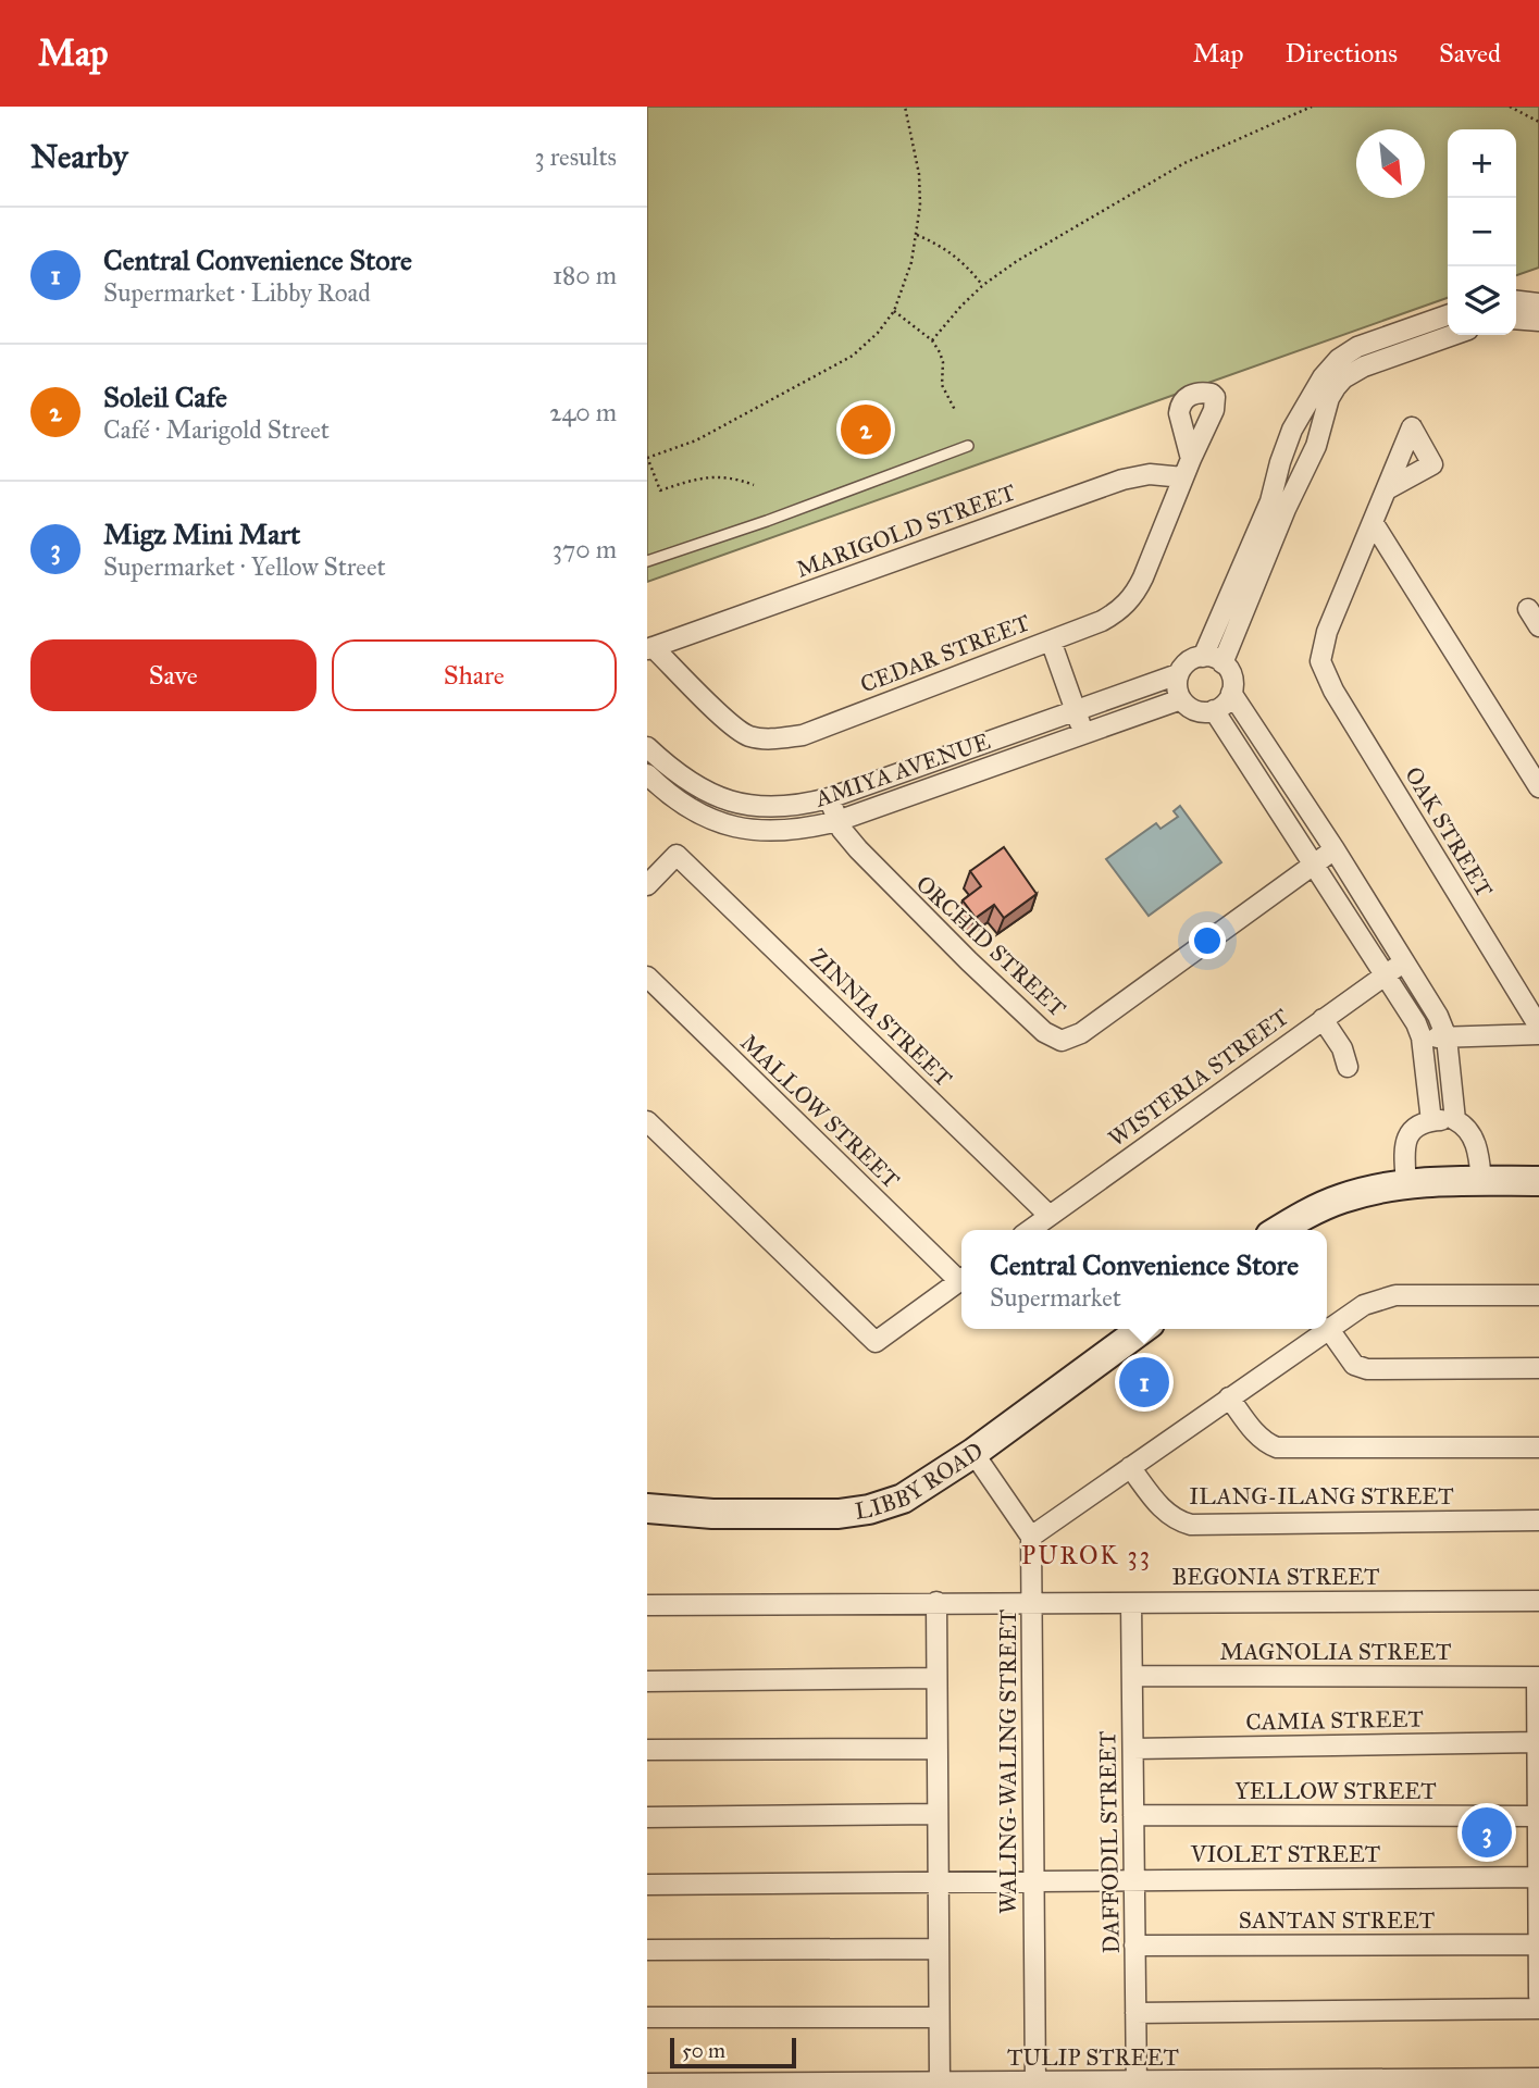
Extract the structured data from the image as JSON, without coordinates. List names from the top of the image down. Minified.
{"streets":{"main road":["LIBBY ROAD"],"street":["MARIGOLD STREET","CEDAR STREET","AMIYA AVENUE","OAK STREET","ORCHID STREET","ZINNIA STREET","WISTERIA STREET","MALLOW STREET","ILANG-ILANG STREET","BEGONIA STREET","MAGNOLIA STREET","CAMIA STREET","WALING-WALING STREET","YELLOW STREET","DAFFODIL STREET","VIOLET STREET","SANTAN STREET","TULIP STREET"]},"crossings":[["MARIGOLD STREET","CEDAR STREET"],["AMIYA AVENUE","ORCHID STREET"],["ZINNIA STREET","WISTERIA STREET"],["BEGONIA STREET","WALING-WALING STREET"],["BEGONIA STREET","DAFFODIL STREET"],["MAGNOLIA STREET","DAFFODIL STREET"],["CAMIA STREET","DAFFODIL STREET"],["WALING-WALING STREET","VIOLET STREET"],["WALING-WALING STREET","TULIP STREET"],["YELLOW STREET","DAFFODIL STREET"],["DAFFODIL STREET","VIOLET STREET"],["DAFFODIL STREET","SANTAN STREET"],["DAFFODIL STREET","TULIP STREET"]],"districts":["PUROK 33"],"scale_bar":"50 m","north":"bottom right","page":{"header":"Map","nav":["Map","Directions","Saved"],"heading":["Nearby","3 results"],"map_buttons":["+","−"],"list":[{"mark":"1","name":"Central Convenience Store","note":"Supermarket · Libby Road","value":"180 m"},{"mark":"2","name":"Soleil Cafe","note":"Café · Marigold Street","value":"240 m"},{"mark":"3","name":"Migz Mini Mart","note":"Supermarket · Yellow Street","value":"370 m"}],"pins":["2","1","3"],"buttons":["Save","Share"],"popup":["Central Convenience Store","Supermarket"],"scale":"50 m"}}
